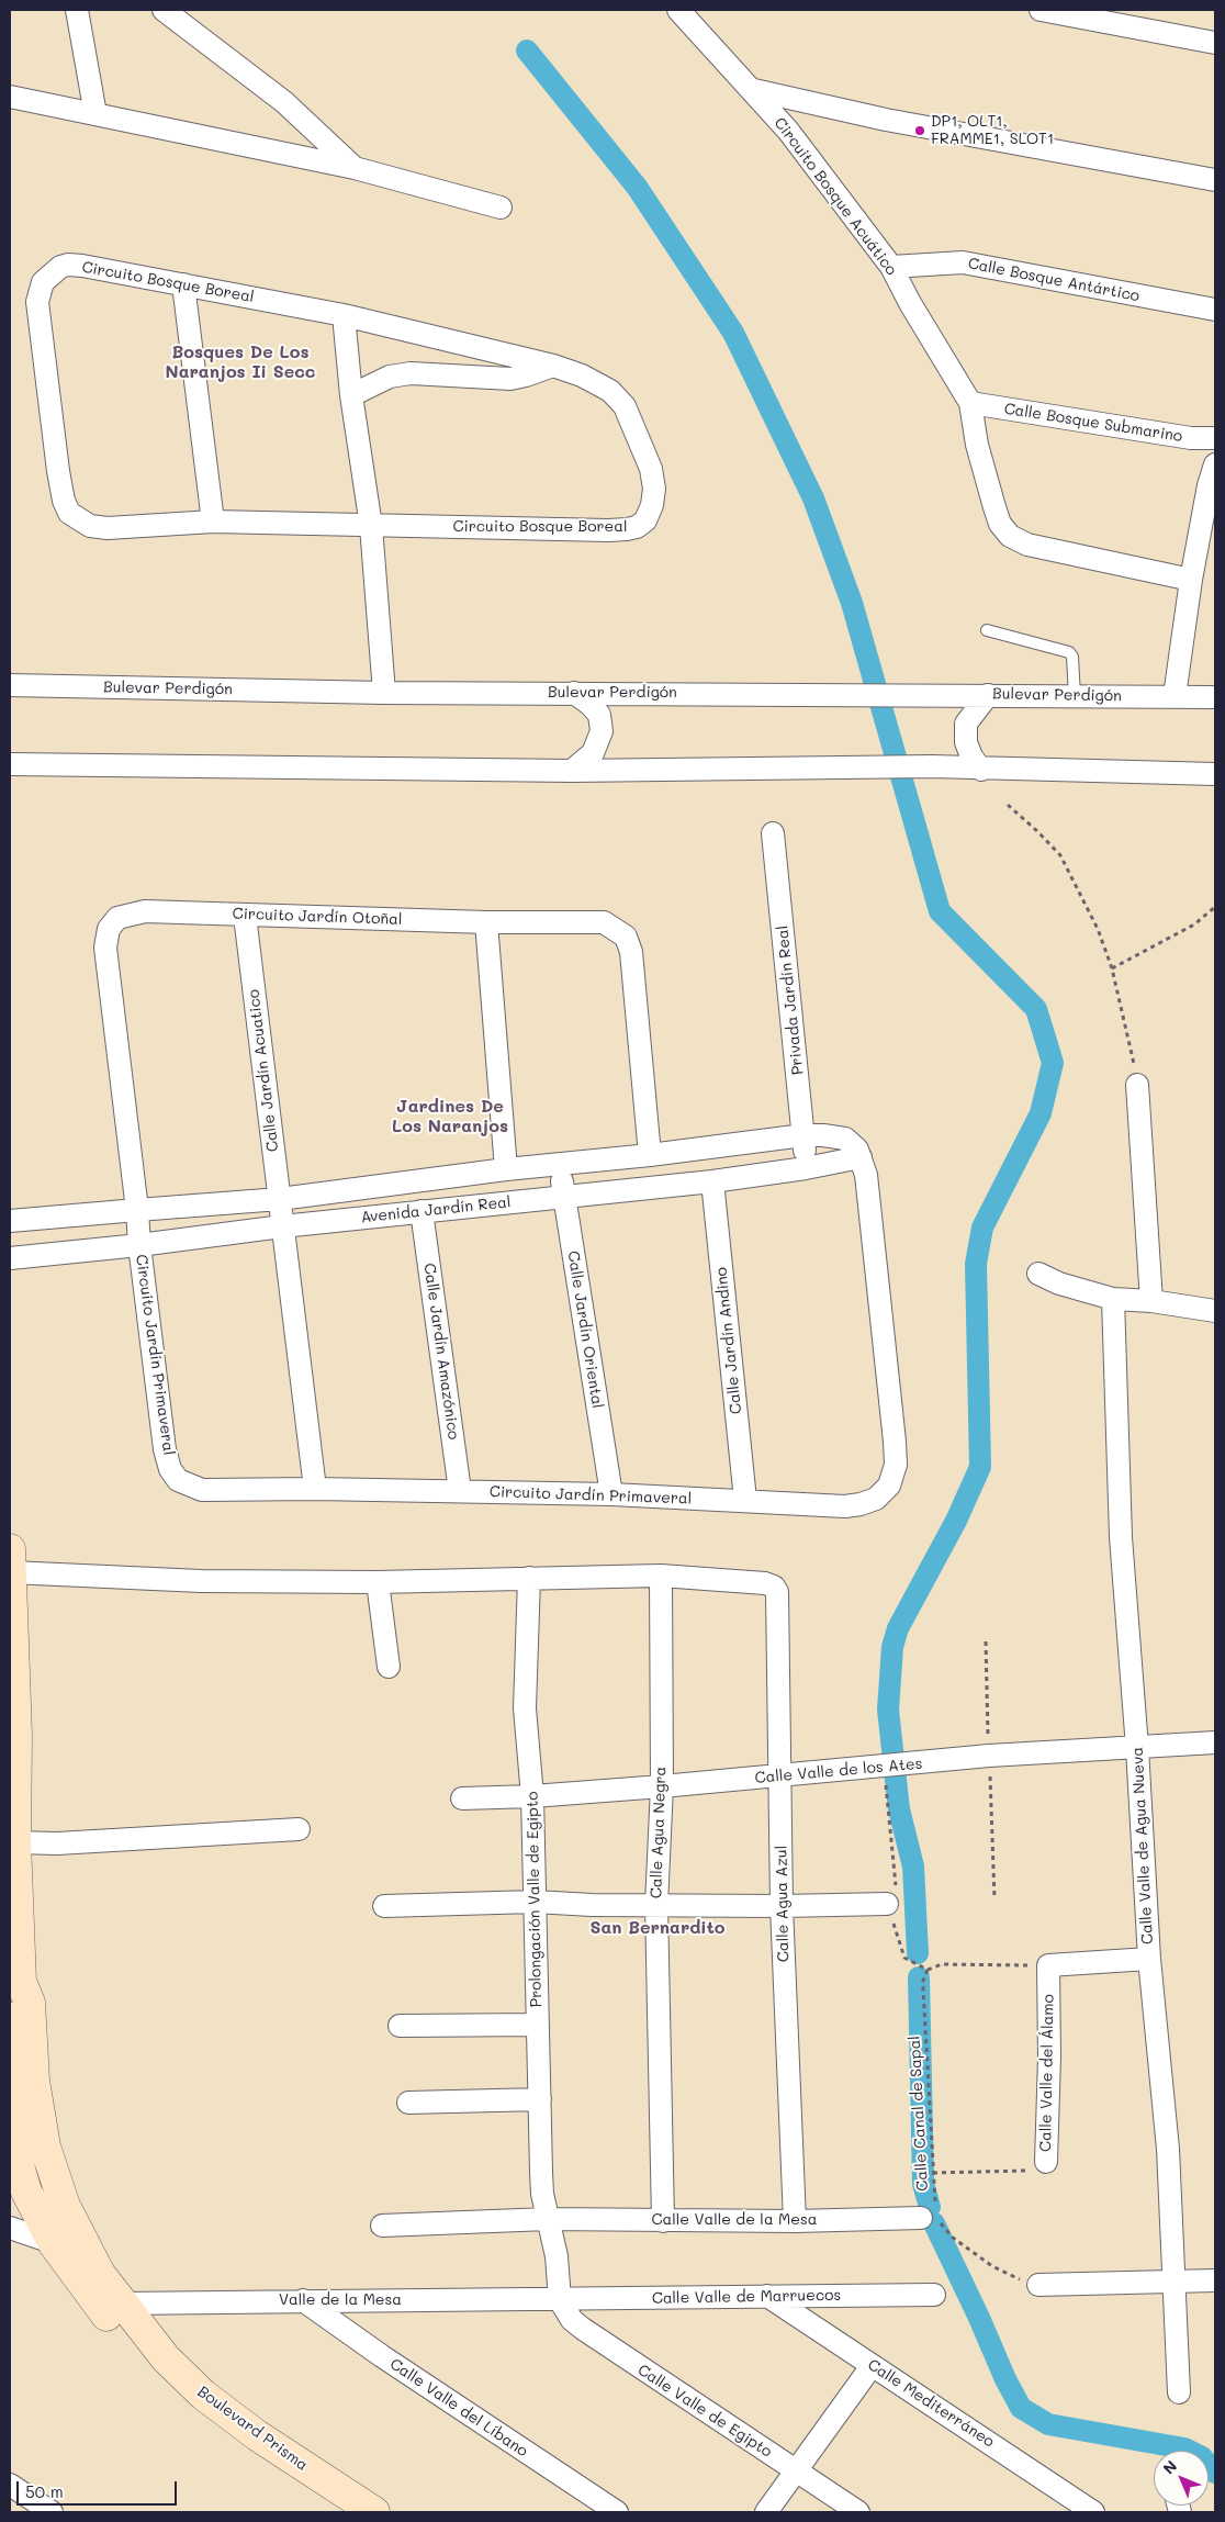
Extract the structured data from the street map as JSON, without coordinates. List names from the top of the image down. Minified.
{"streets":{"street":["Circuito Bosque Acuático","Calle Bosque Antártico","Circuito Bosque Boreal","Calle Bosque Submarino","Bulevar Perdigón","Circuito Jardín Otoñal","Privada Jardín Real","Calle Jardín Acuatico","Avenida Jardín Real","Calle Jardín Oriental","Calle Jardín Andino","Calle Jardín Amazónico","Circuito Jardín Primaveral","Calle Valle de los Ates","Calle Agua Negra","Calle Valle de Agua Nueva","Prolongación Valle de Egipto","Calle Agua Azul","Calle Valle del Álamo","Calle Valle de la Mesa","Calle Valle de Marruecos","Valle de la Mesa","Calle Mediterráneo","Calle Valle del Líbano","Calle Valle de Egipto","Boulevard Prisma"],"path":["Calle Canal de Sapal"]},"crossings":[["Circuito Bosque Acuático","Calle Bosque Antártico"],["Circuito Bosque Acuático","Calle Bosque Submarino"],["Circuito Jardín Otoñal","Calle Jardín Acuatico"],["Circuito Jardín Otoñal","Avenida Jardín Real"],["Circuito Jardín Otoñal","Circuito Jardín Primaveral"],["Privada Jardín Real","Avenida Jardín Real"],["Calle Jardín Acuatico","Avenida Jardín Real"],["Calle Jardín Acuatico","Circuito Jardín Primaveral"],["Avenida Jardín Real","Calle Jardín Oriental"],["Avenida Jardín Real","Calle Jardín Andino"],["Avenida Jardín Real","Calle Jardín Amazónico"],["Avenida Jardín Real","Circuito Jardín Primaveral"],["Calle Jardín Oriental","Circuito Jardín Primaveral"],["Calle Jardín Andino","Circuito Jardín Primaveral"],["Calle Jardín Amazónico","Circuito Jardín Primaveral"],["Calle Valle de los Ates","Calle Agua Negra"],["Calle Valle de los Ates","Calle Valle de Agua Nueva"],["Calle Valle de los Ates","Prolongación Valle de Egipto"],["Calle Valle de los Ates","Calle Agua Azul"],["Calle Agua Negra","Calle Agua Azul"],["Calle Agua Negra","Calle Valle de la Mesa"],["Prolongación Valle de Egipto","Calle Valle de la Mesa"],["Prolongación Valle de Egipto","Calle Valle de Marruecos"],["Prolongación Valle de Egipto","Valle de la Mesa"],["Prolongación Valle de Egipto","Calle Valle de Egipto"],["Calle Agua Azul","Calle Valle de la Mesa"],["Calle Valle del Álamo","Calle Canal de Sapal"],["Calle Canal de Sapal","Calle Valle de la Mesa"],["Calle Valle de Marruecos","Valle de la Mesa"],["Calle Valle de Marruecos","Calle Mediterráneo"],["Calle Valle de Marruecos","Calle Valle de Egipto"],["Valle de la Mesa","Calle Valle del Líbano"],["Valle de la Mesa","Calle Valle de Egipto"],["Valle de la Mesa","Boulevard Prisma"]],"districts":["Bosques De Los Naranjos Ii Secc","Jardines De Los Naranjos","San Bernardito"],"places":["DP1, OLT1, FRAMME1, SLOT1"],"scale_bar":"50 m","north":"top left"}
